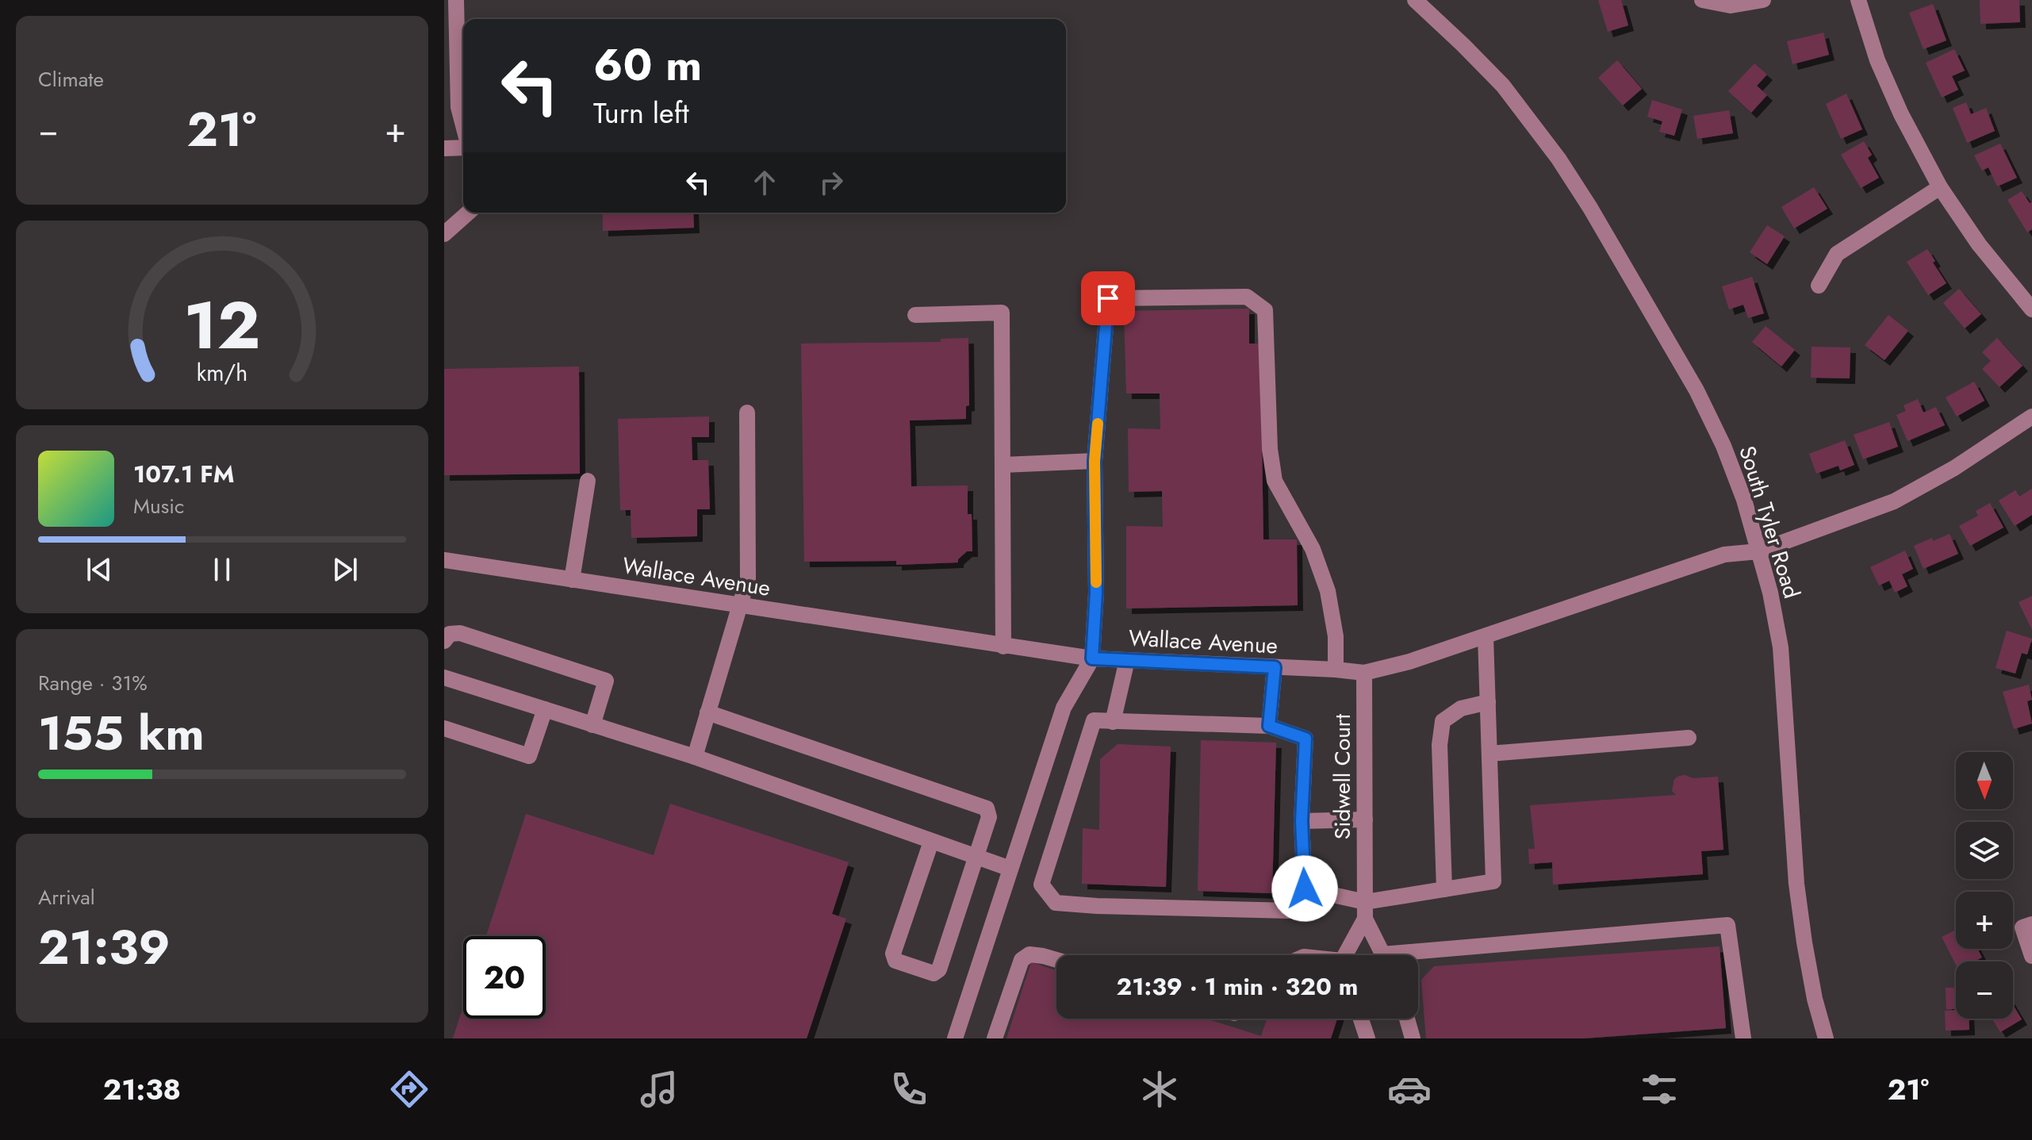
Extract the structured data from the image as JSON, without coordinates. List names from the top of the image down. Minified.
{"streets":{"street":["South Tyler Road","Wallace Avenue","Sidwell Court"]},"crossings":[["South Tyler Road","Wallace Avenue"],["Wallace Avenue","Sidwell Court"]],"north":"bottom","page":{"tile":["Climate",["Range · 31%","155 km"],["Arrival","21:39"]],"turn":["60 m","Turn left"],"heat":["−","21°","+"],"song":["107.1 FM","Music"],"map_buttons":["+","−"],"limit":"20","trip":"21:39 · 1 min · 320 m","tabs":["21:38","21°"],"gauge":["12","km/h"]}}
